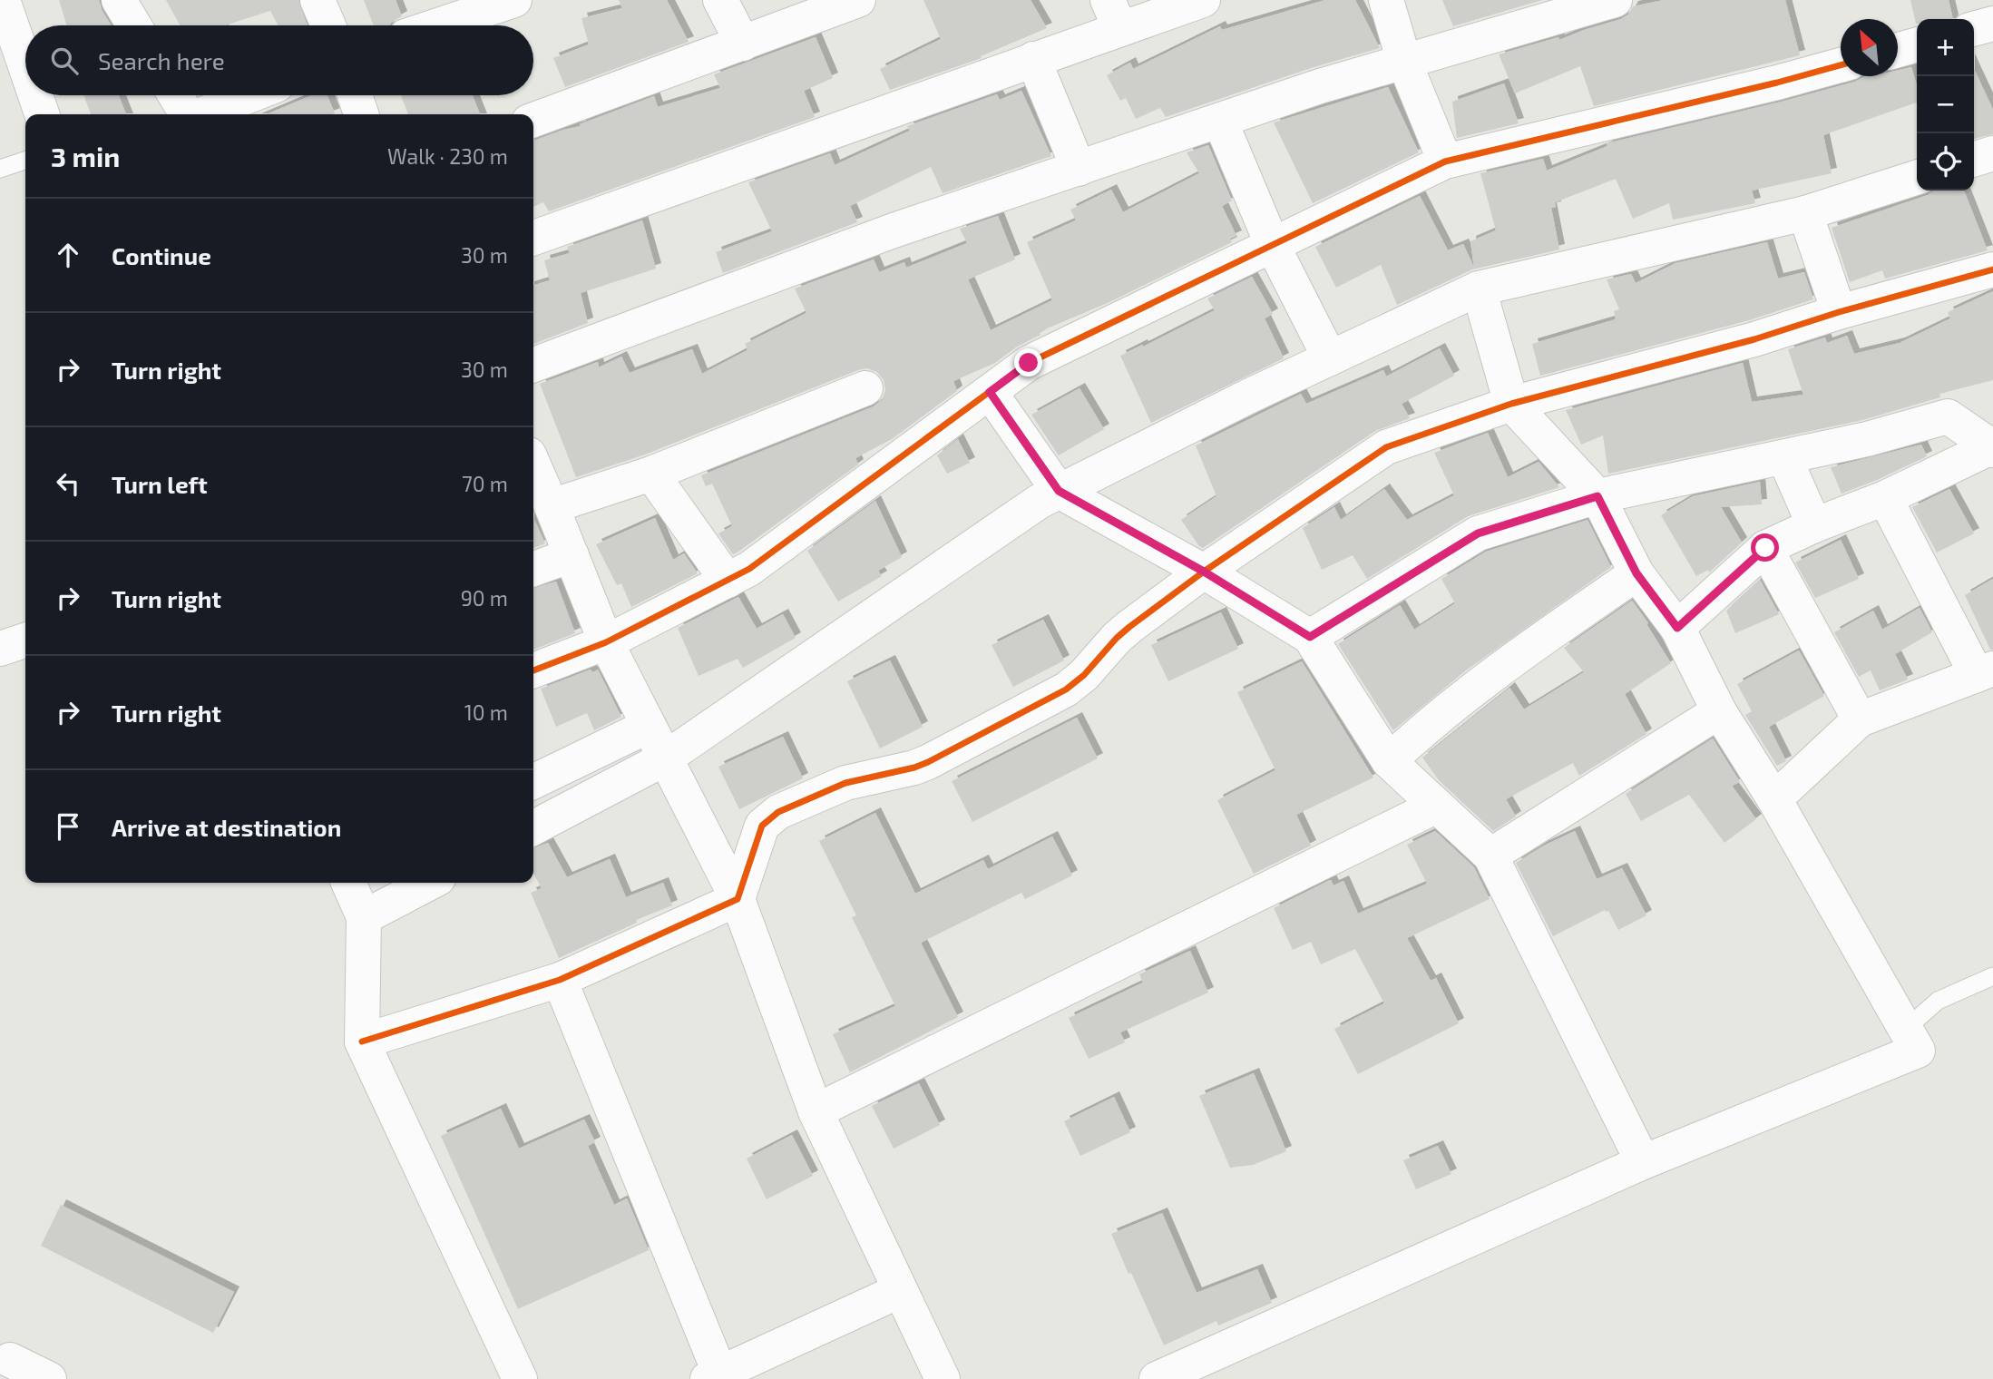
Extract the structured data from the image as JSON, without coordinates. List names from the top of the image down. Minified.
{"north":"top left","page":{"map_buttons":["+","−"],"search":"Search here","heading":["3 min","Walk · 230 m"],"list":[["Continue","30 m"],["Turn right","30 m"],["Turn left","70 m"],["Turn right","90 m"],["Turn right","10 m"],"Arrive at destination"]}}
